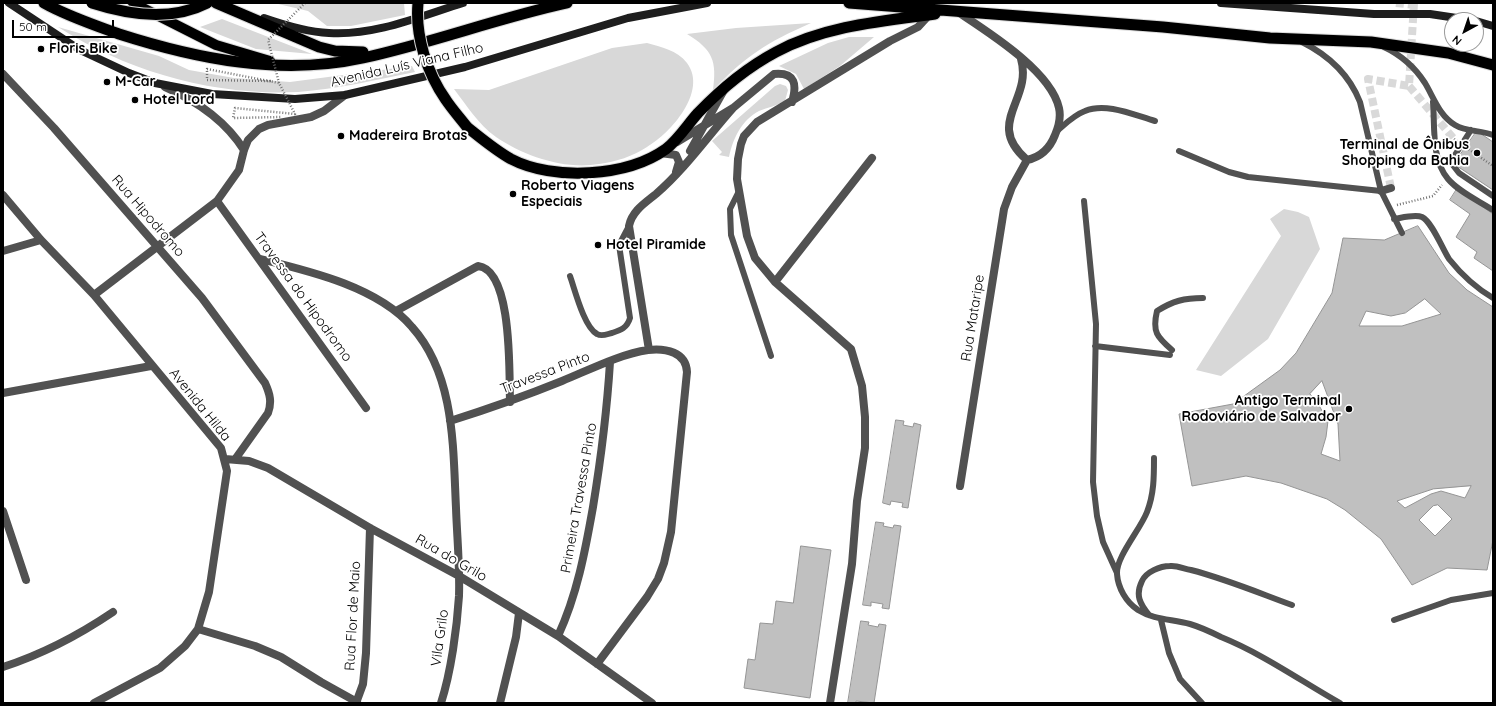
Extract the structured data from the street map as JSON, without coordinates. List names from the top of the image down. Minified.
{"streets":{"main road":["Avenida Luís Viana Filho"],"street":["Rua Hipodromo","Travessa do Hipodromo","Rua Mataripe","Travessa Pinto","Avenida Hilda","Primeira Travessa Pinto","Rua do Grilo","Rua Flor de Maio","Vila Grilo"]},"crossings":[["Rua Hipodromo","Rua do Grilo"],["Travessa do Hipodromo","Vila Grilo"],["Travessa Pinto","Primeira Travessa Pinto"],["Travessa Pinto","Rua do Grilo"],["Travessa Pinto","Vila Grilo"],["Avenida Hilda","Rua do Grilo"],["Primeira Travessa Pinto","Rua do Grilo"],["Rua do Grilo","Rua Flor de Maio"],["Rua do Grilo","Vila Grilo"]],"places":["Floris Bike","M-Car","Hotel Lord","Madereira Brotas","Terminal de Ônibus Shopping da Bahia","Roberto Viagens Especiais","Hotel Piramide","Antigo Terminal Rodoviário de Salvador"],"scale_bar":"50 m","north":"bottom left"}
